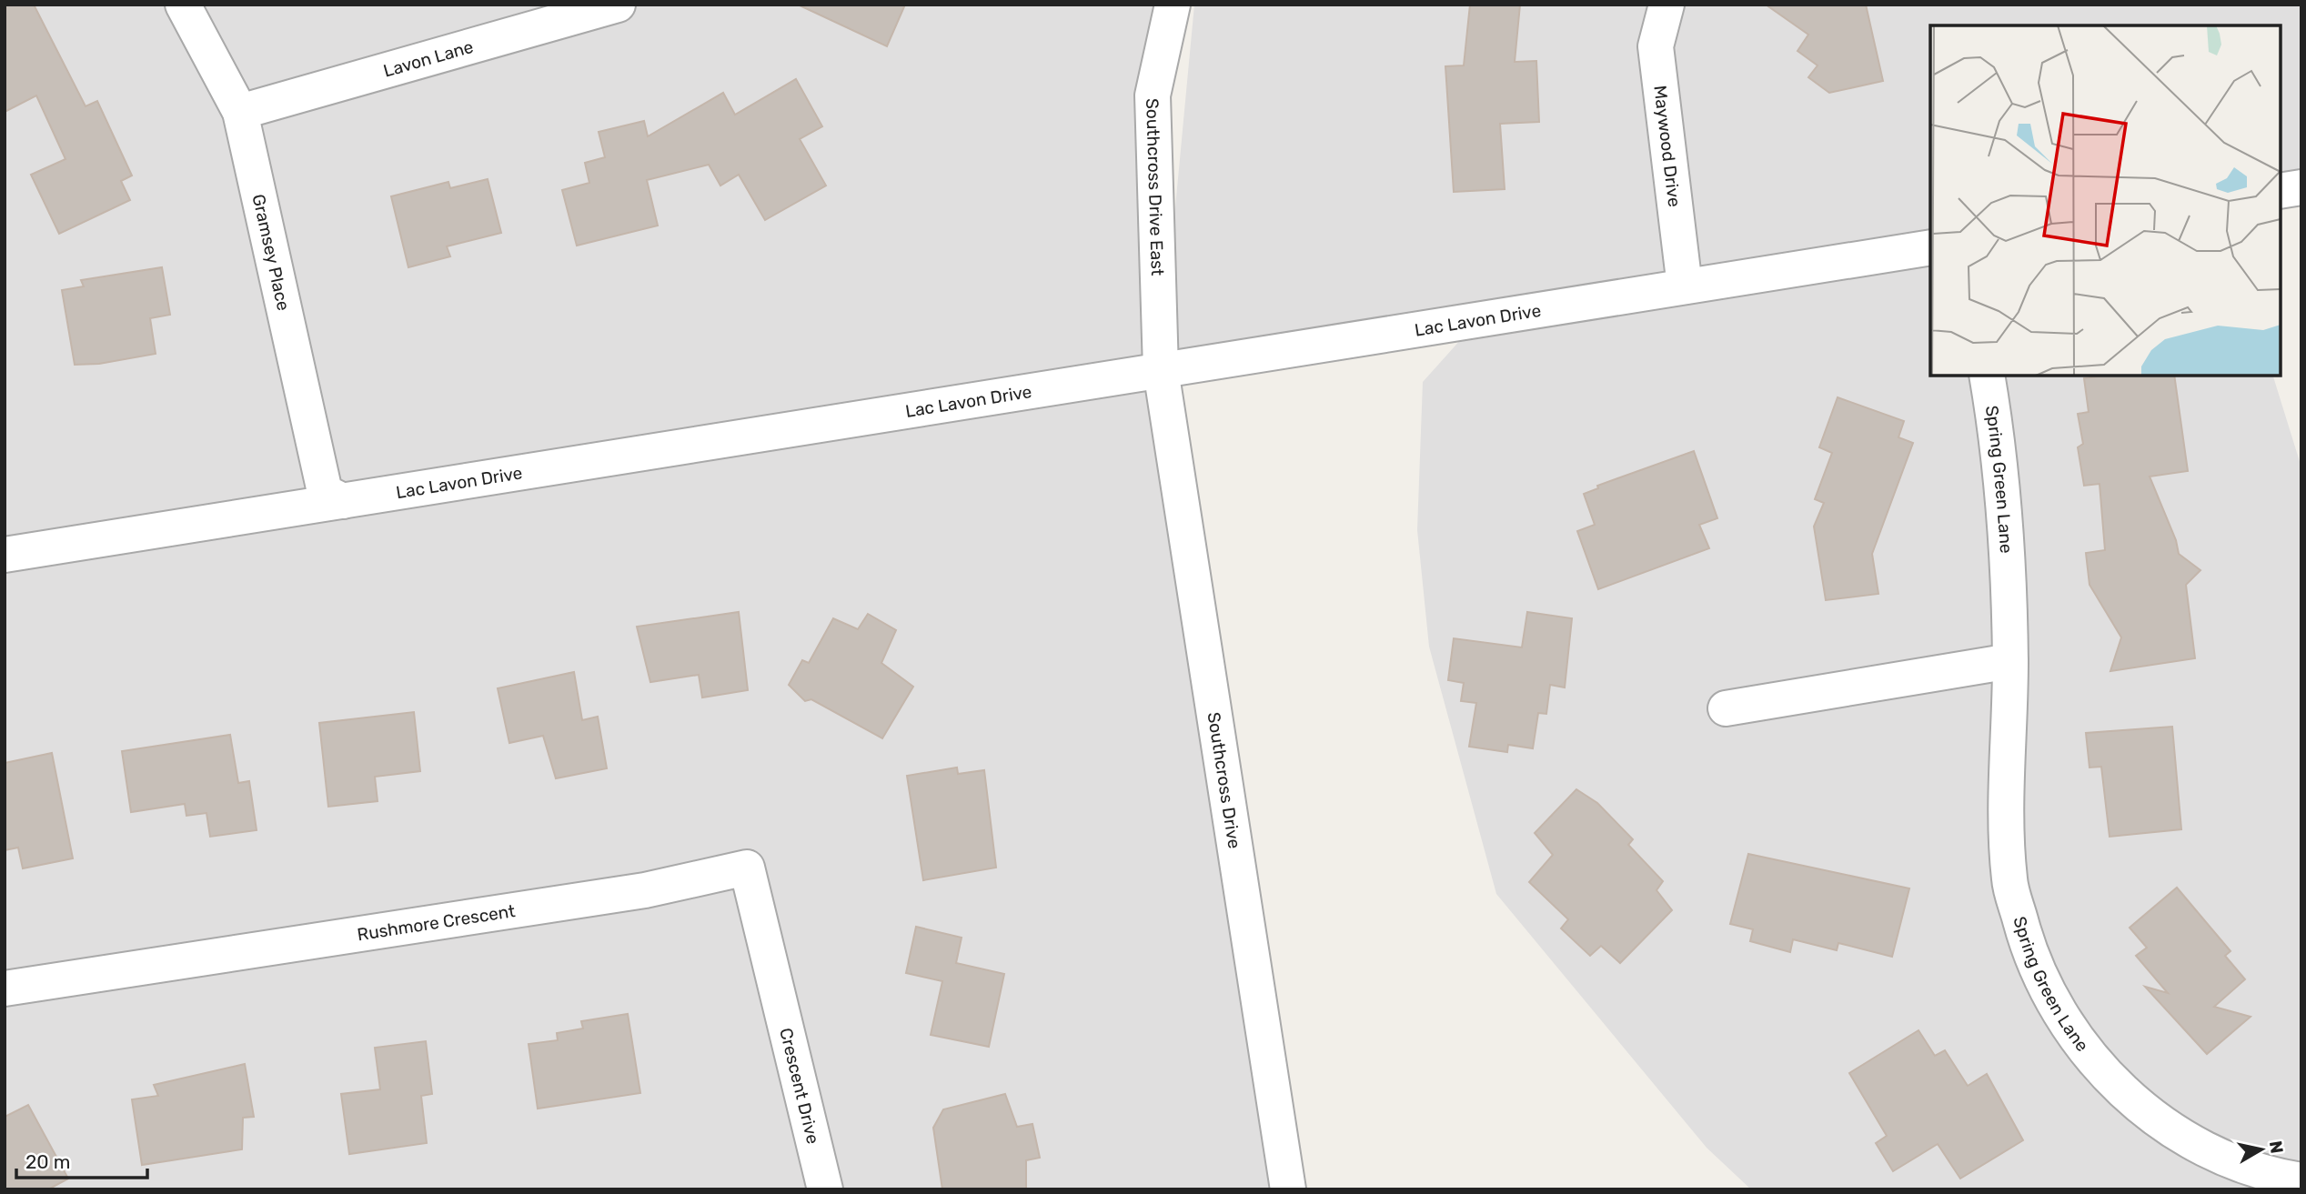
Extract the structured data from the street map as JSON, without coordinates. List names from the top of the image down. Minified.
{"streets":{"street":["Lavon Lane","Maywood Drive","Southcross Drive East","Gramsey Place","Lac Lavon Drive","Spring Green Lane","Southcross Drive","Rushmore Crescent","Crescent Drive"]},"crossings":[["Lavon Lane","Gramsey Place"],["Maywood Drive","Lac Lavon Drive"],["Southcross Drive East","Lac Lavon Drive"],["Southcross Drive East","Southcross Drive"],["Gramsey Place","Lac Lavon Drive"],["Lac Lavon Drive","Southcross Drive"],["Rushmore Crescent","Crescent Drive"]],"scale_bar":"20 m","north":"right"}
